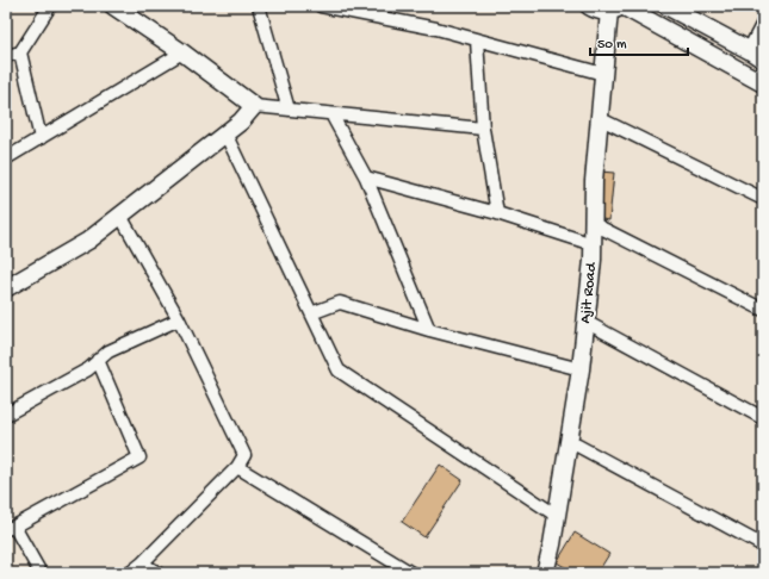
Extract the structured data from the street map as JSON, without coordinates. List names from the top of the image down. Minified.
{"streets":{"street":["Ajit Road"]},"scale_bar":"50 m"}
